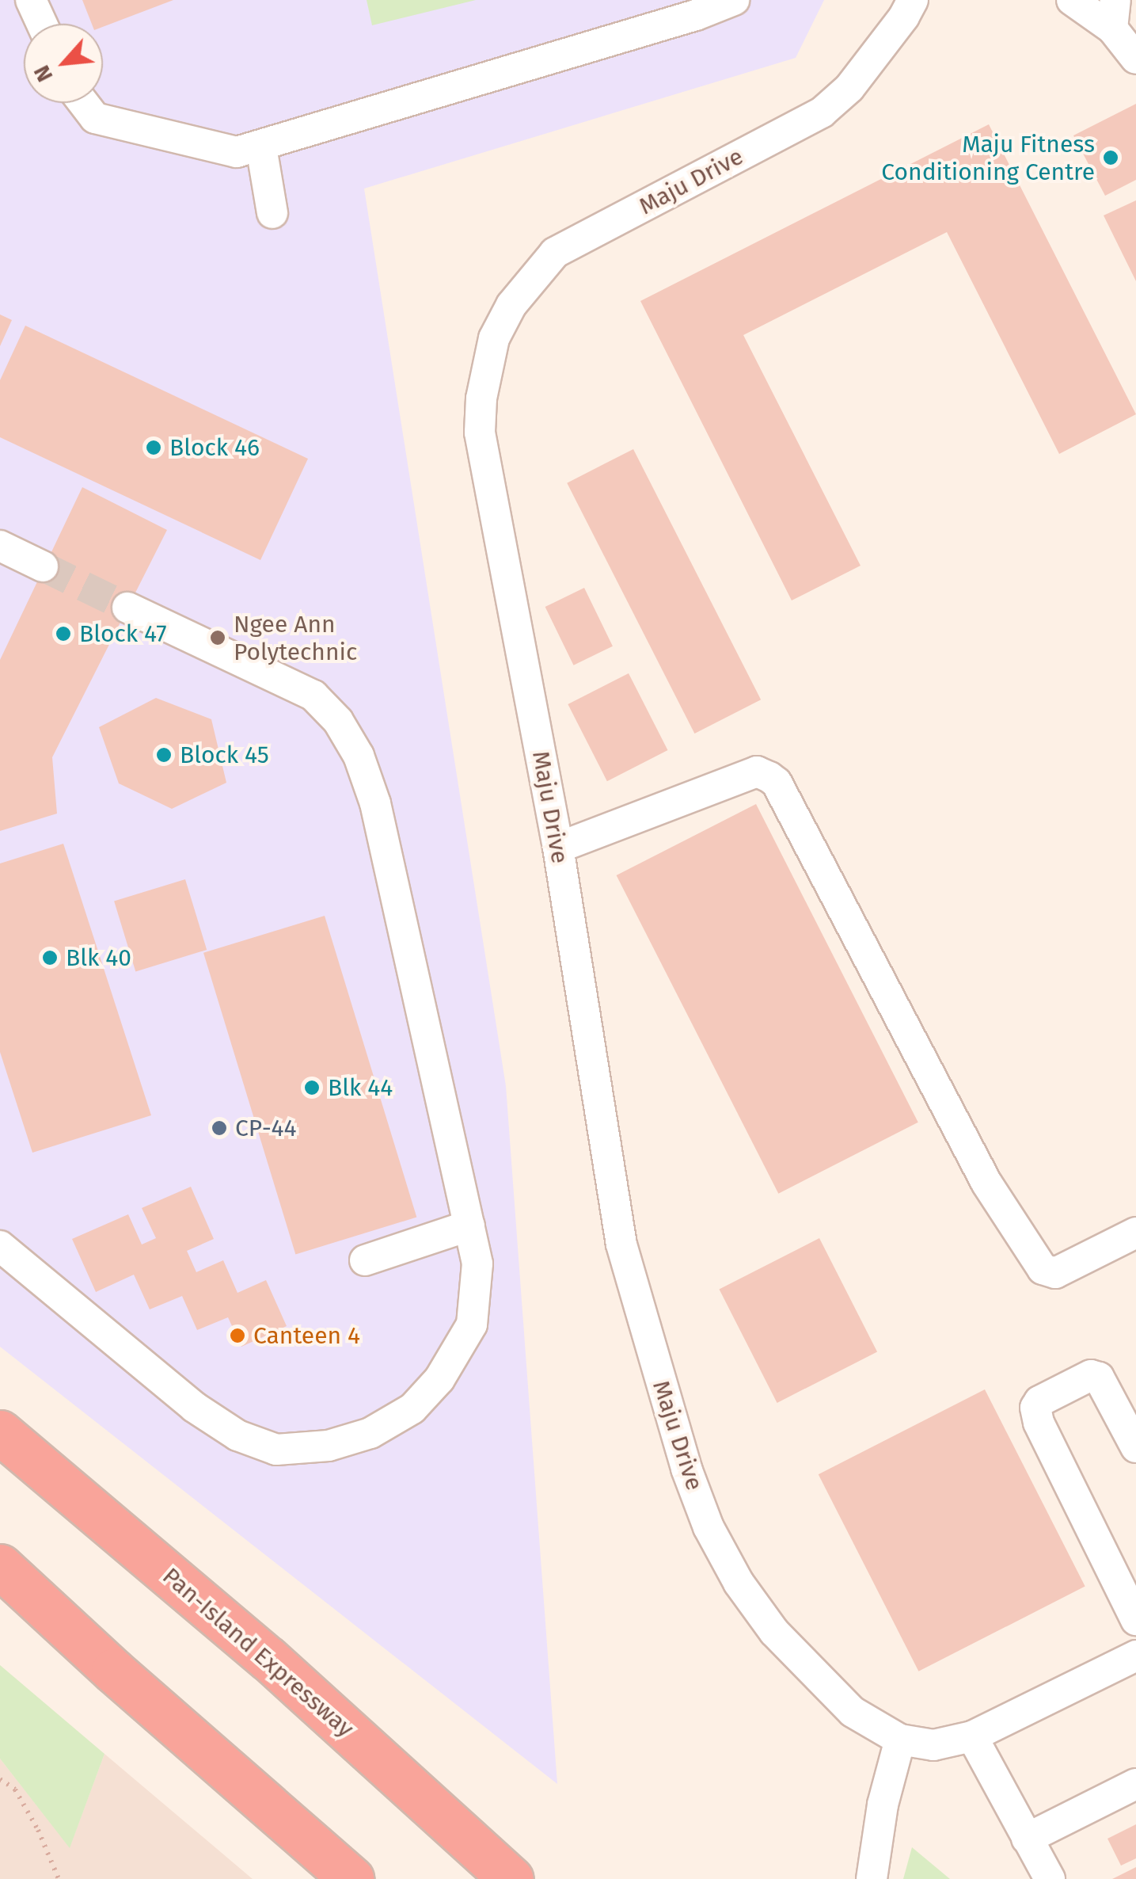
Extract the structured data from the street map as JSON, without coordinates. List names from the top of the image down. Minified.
{"streets":{"highway":["Pan-Island Expressway"],"lane":["Maju Drive"]},"places":["Maju Fitness Conditioning Centre","Block 46","Block 47","Ngee Ann Polytechnic","Block 45","Blk 40","Blk 44","CP-44","Canteen 4"],"north":"bottom left"}
